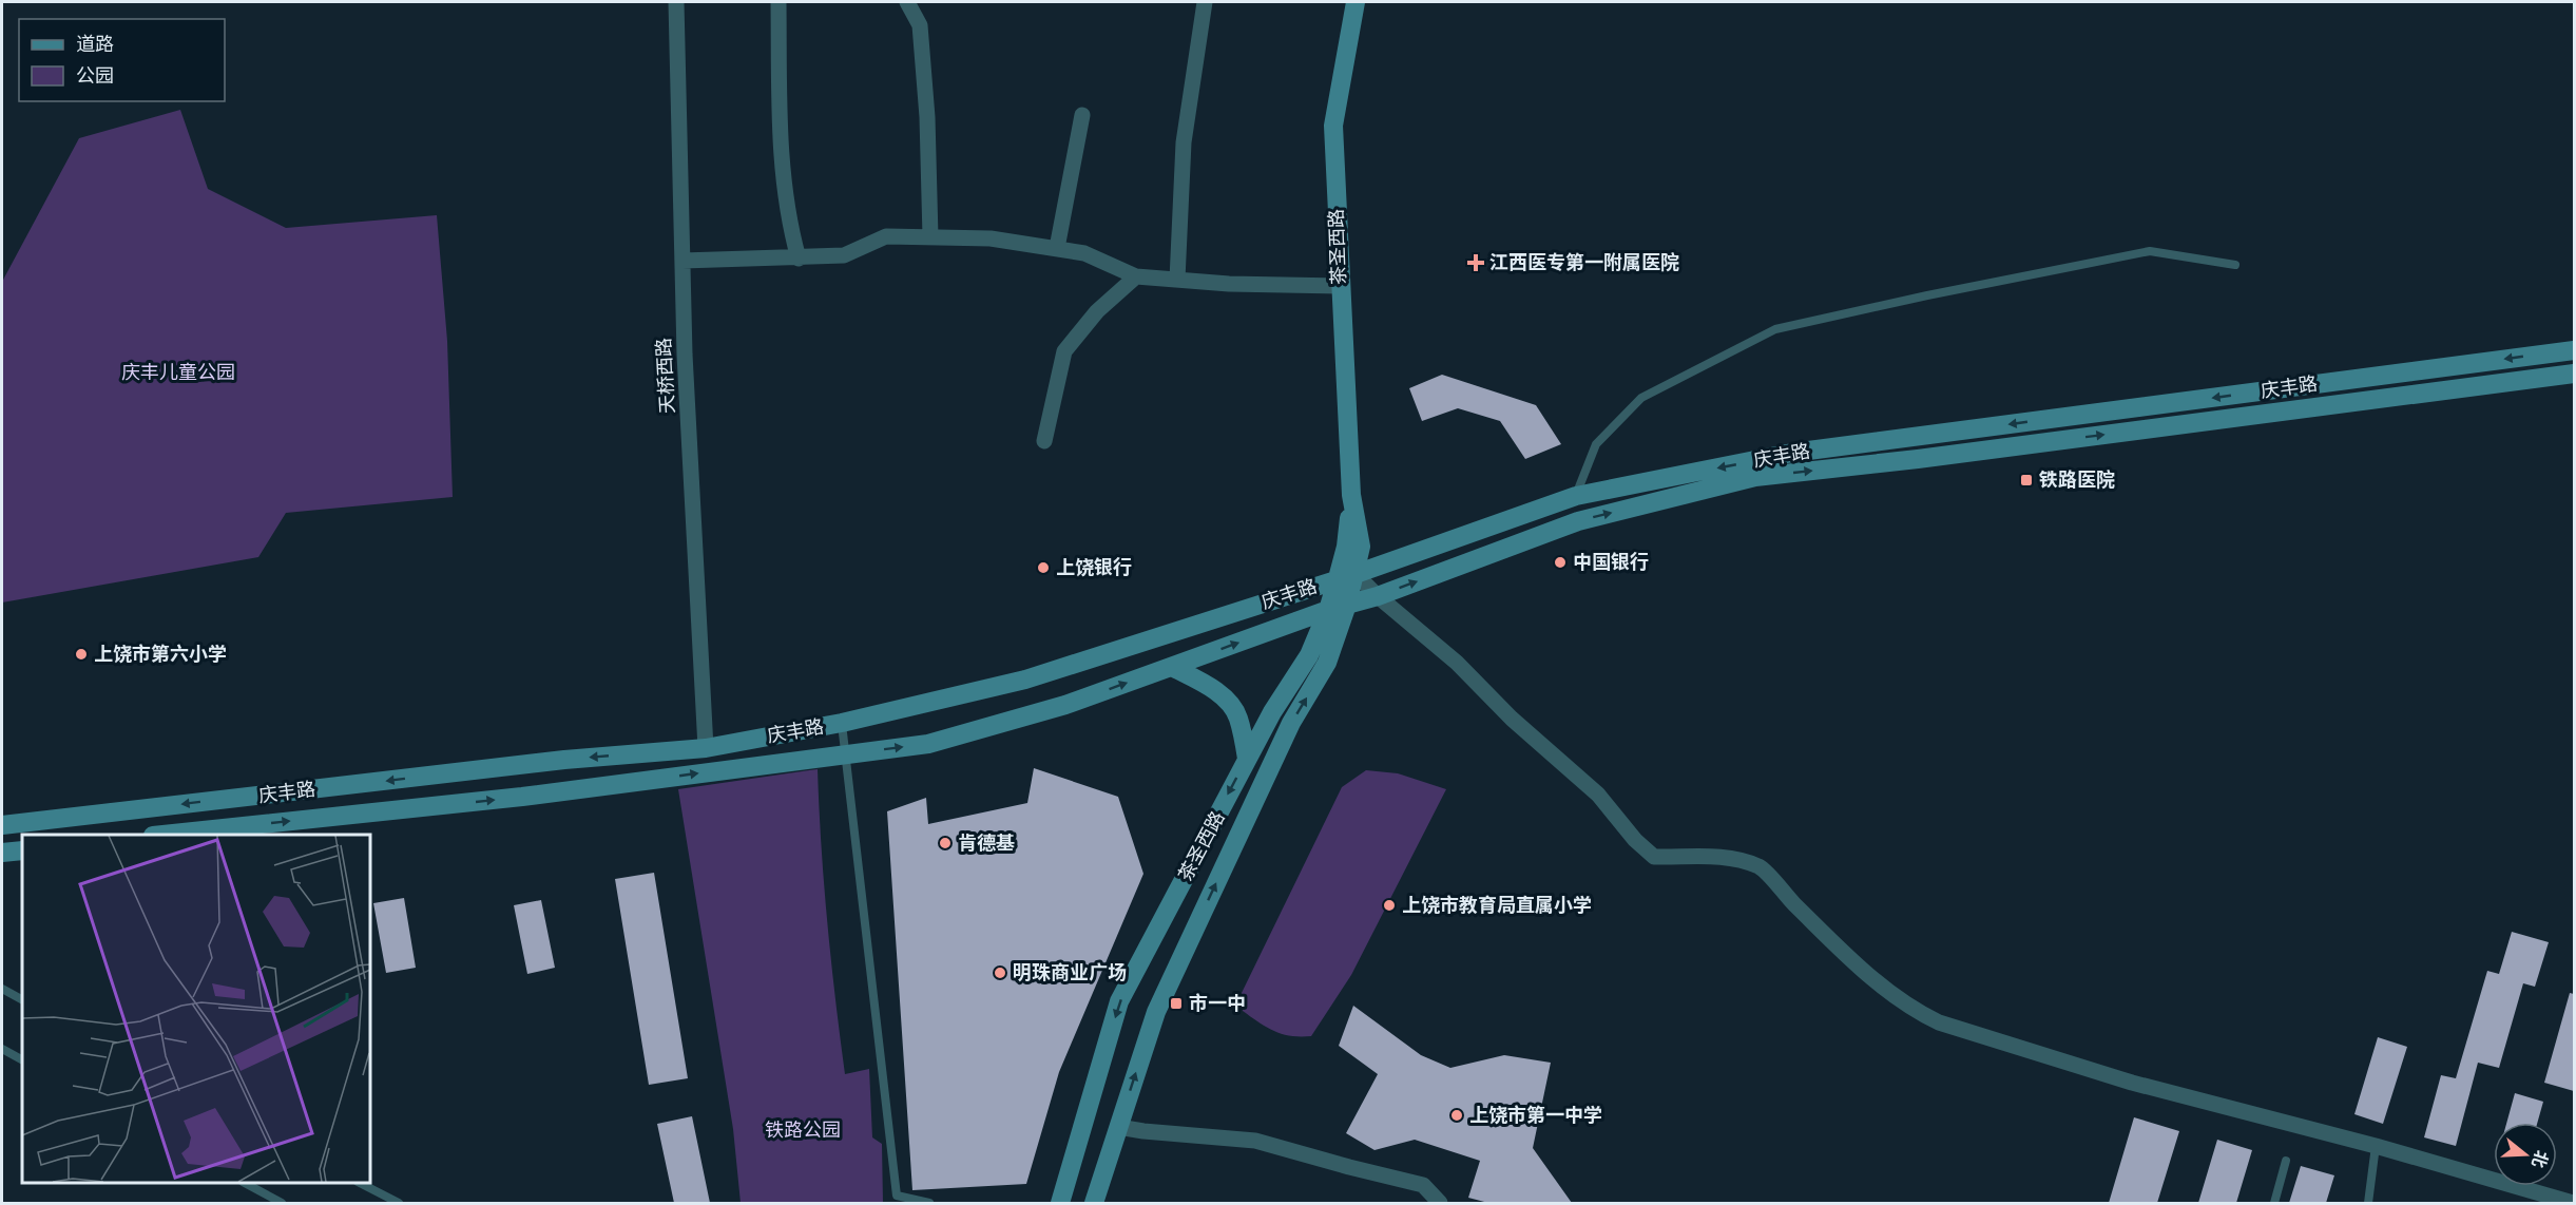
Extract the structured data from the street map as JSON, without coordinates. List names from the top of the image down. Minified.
{"streets":{"main road":["茶圣西路","庆丰路"],"street":["天桥西路"]},"crossings":[["茶圣西路","庆丰路"],["天桥西路","庆丰路"]],"parks":["庆丰儿童公园","铁路公园"],"places":{"health":["江西医专第一附属医院"],"transit":["铁路医院","市一中"],"other":["中国银行","上饶银行","上饶市第六小学","肯德基","上饶市教育局直属小学","明珠商业广场","上饶市第一中学"]},"legend":["道路","公园"],"north":"right"}
